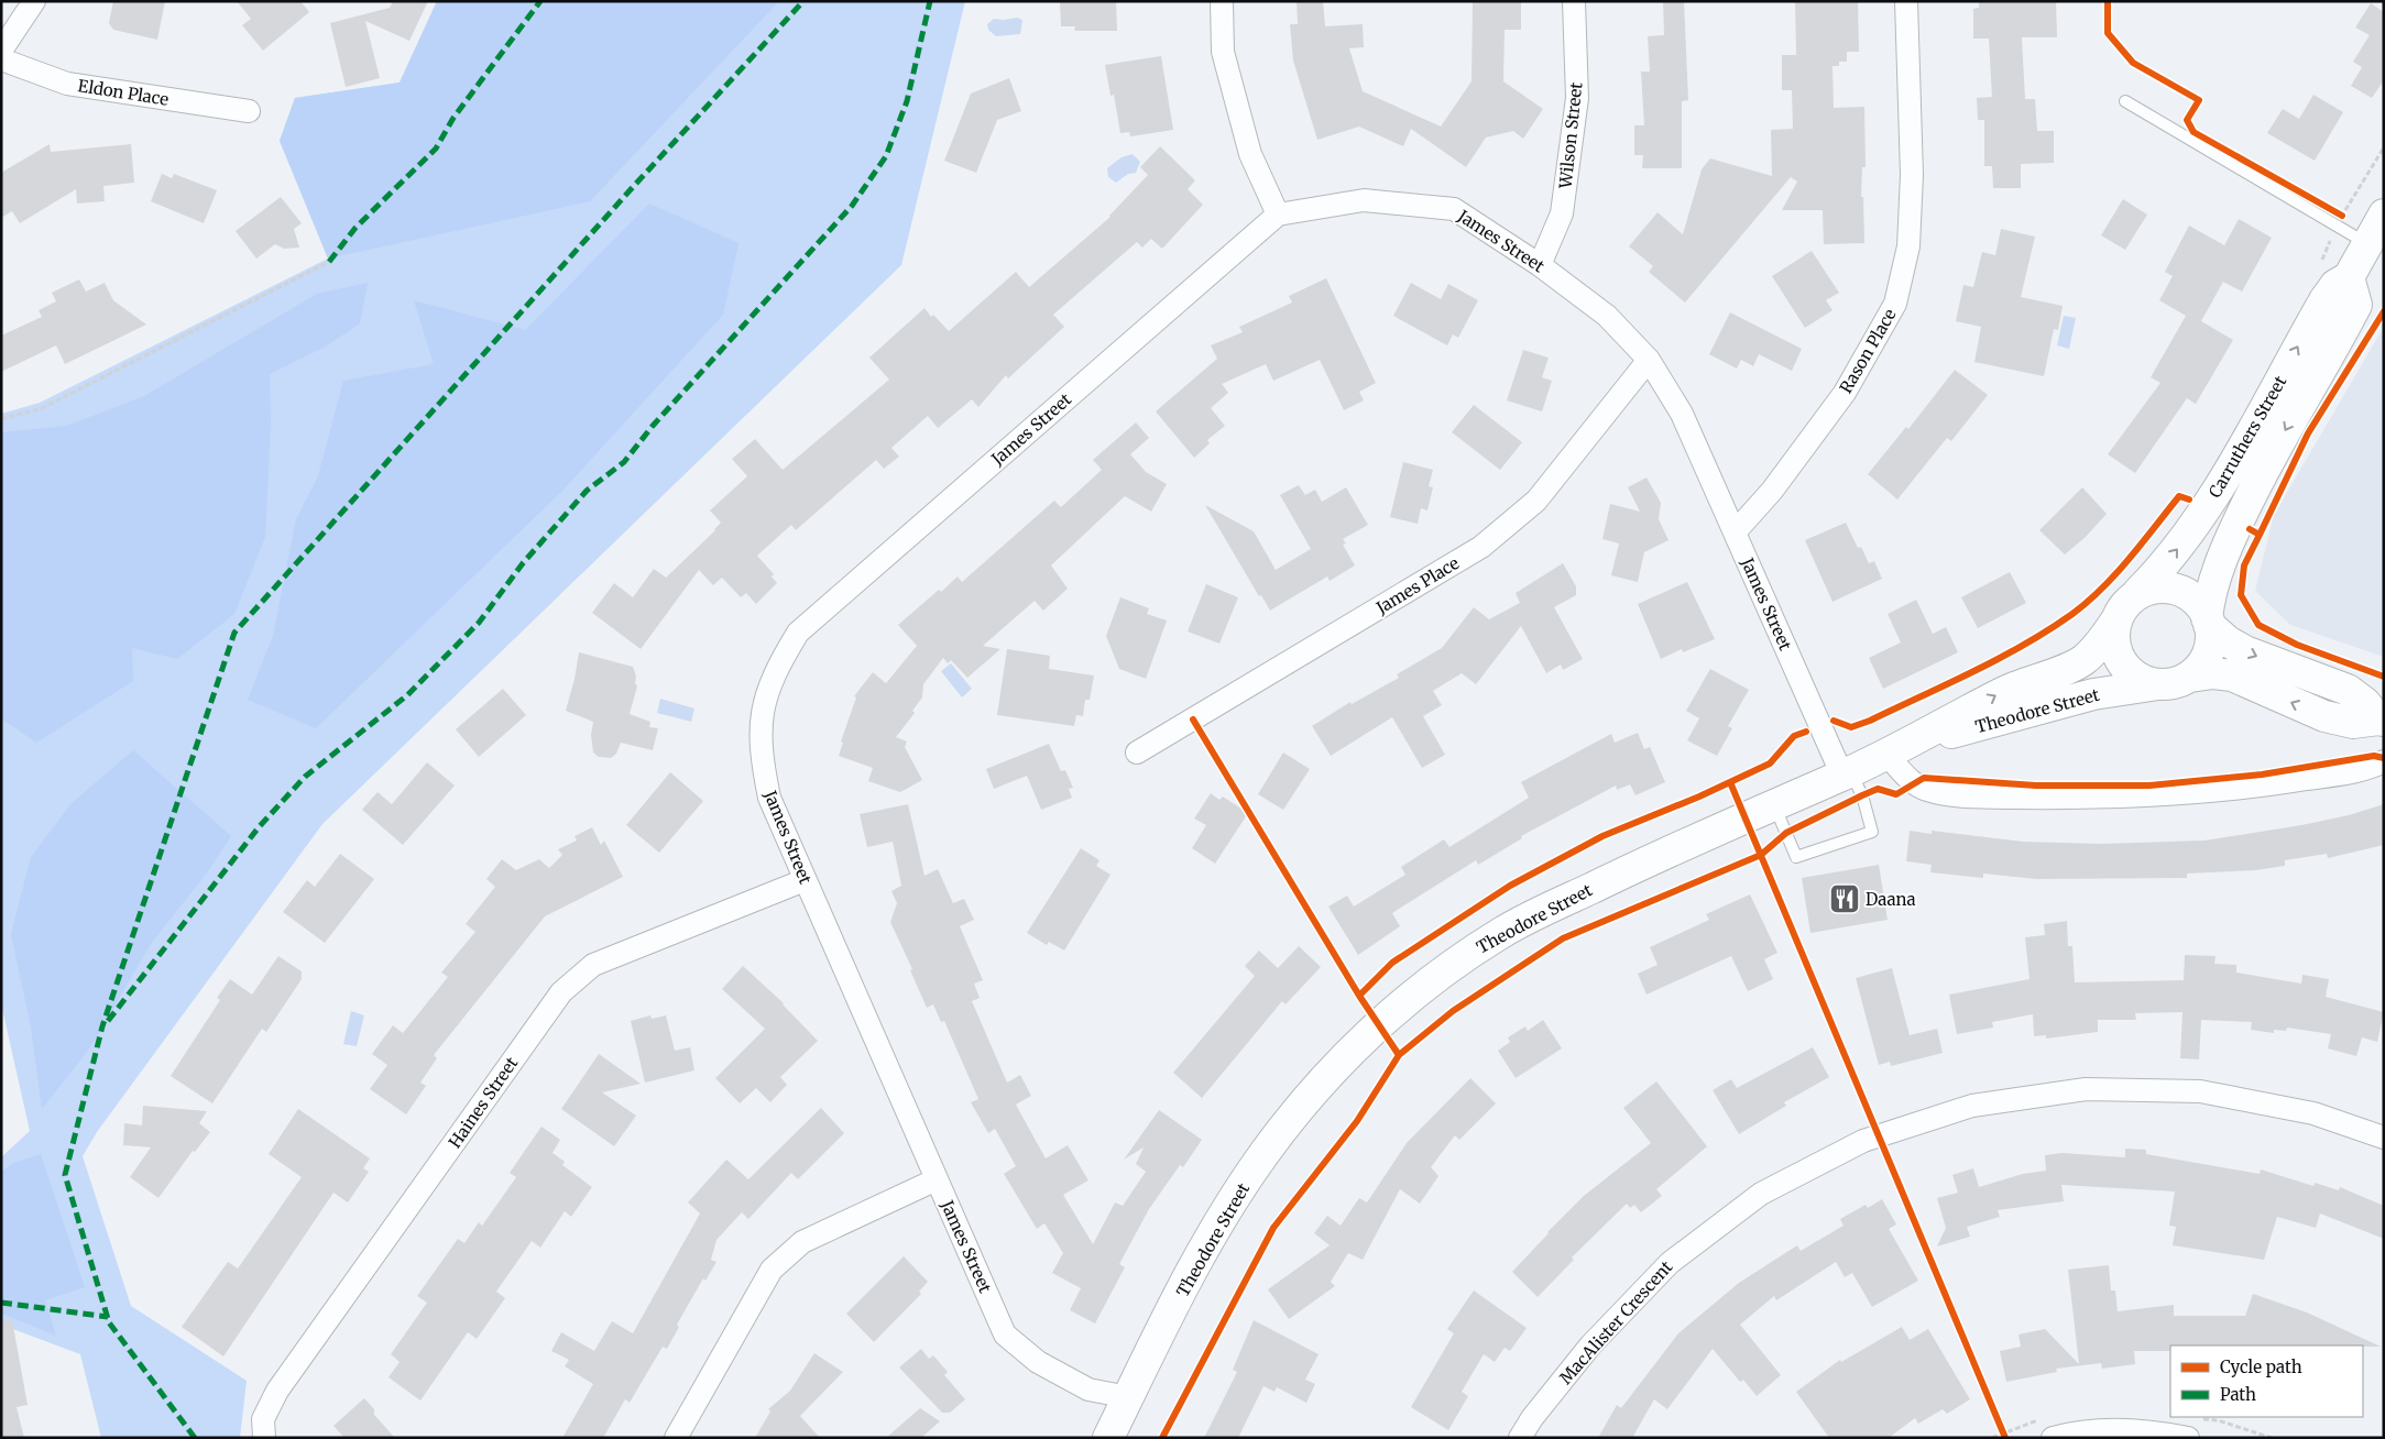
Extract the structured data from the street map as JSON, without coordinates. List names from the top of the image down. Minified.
{"streets":{"main road":["Carruthers Street","Theodore Street"],"street":["Eldon Place","Wilson Street","James Street","Rason Place","James Place","Haines Street","MacAlister Crescent"]},"crossings":[["Wilson Street","James Street"],["James Street","Rason Place"],["James Street","James Place"],["James Street","Theodore Street"],["James Street","Haines Street"],["Carruthers Street","Theodore Street"]],"places":{"restaurant":["Daana"]},"legend":["Cycle path","Path"]}
